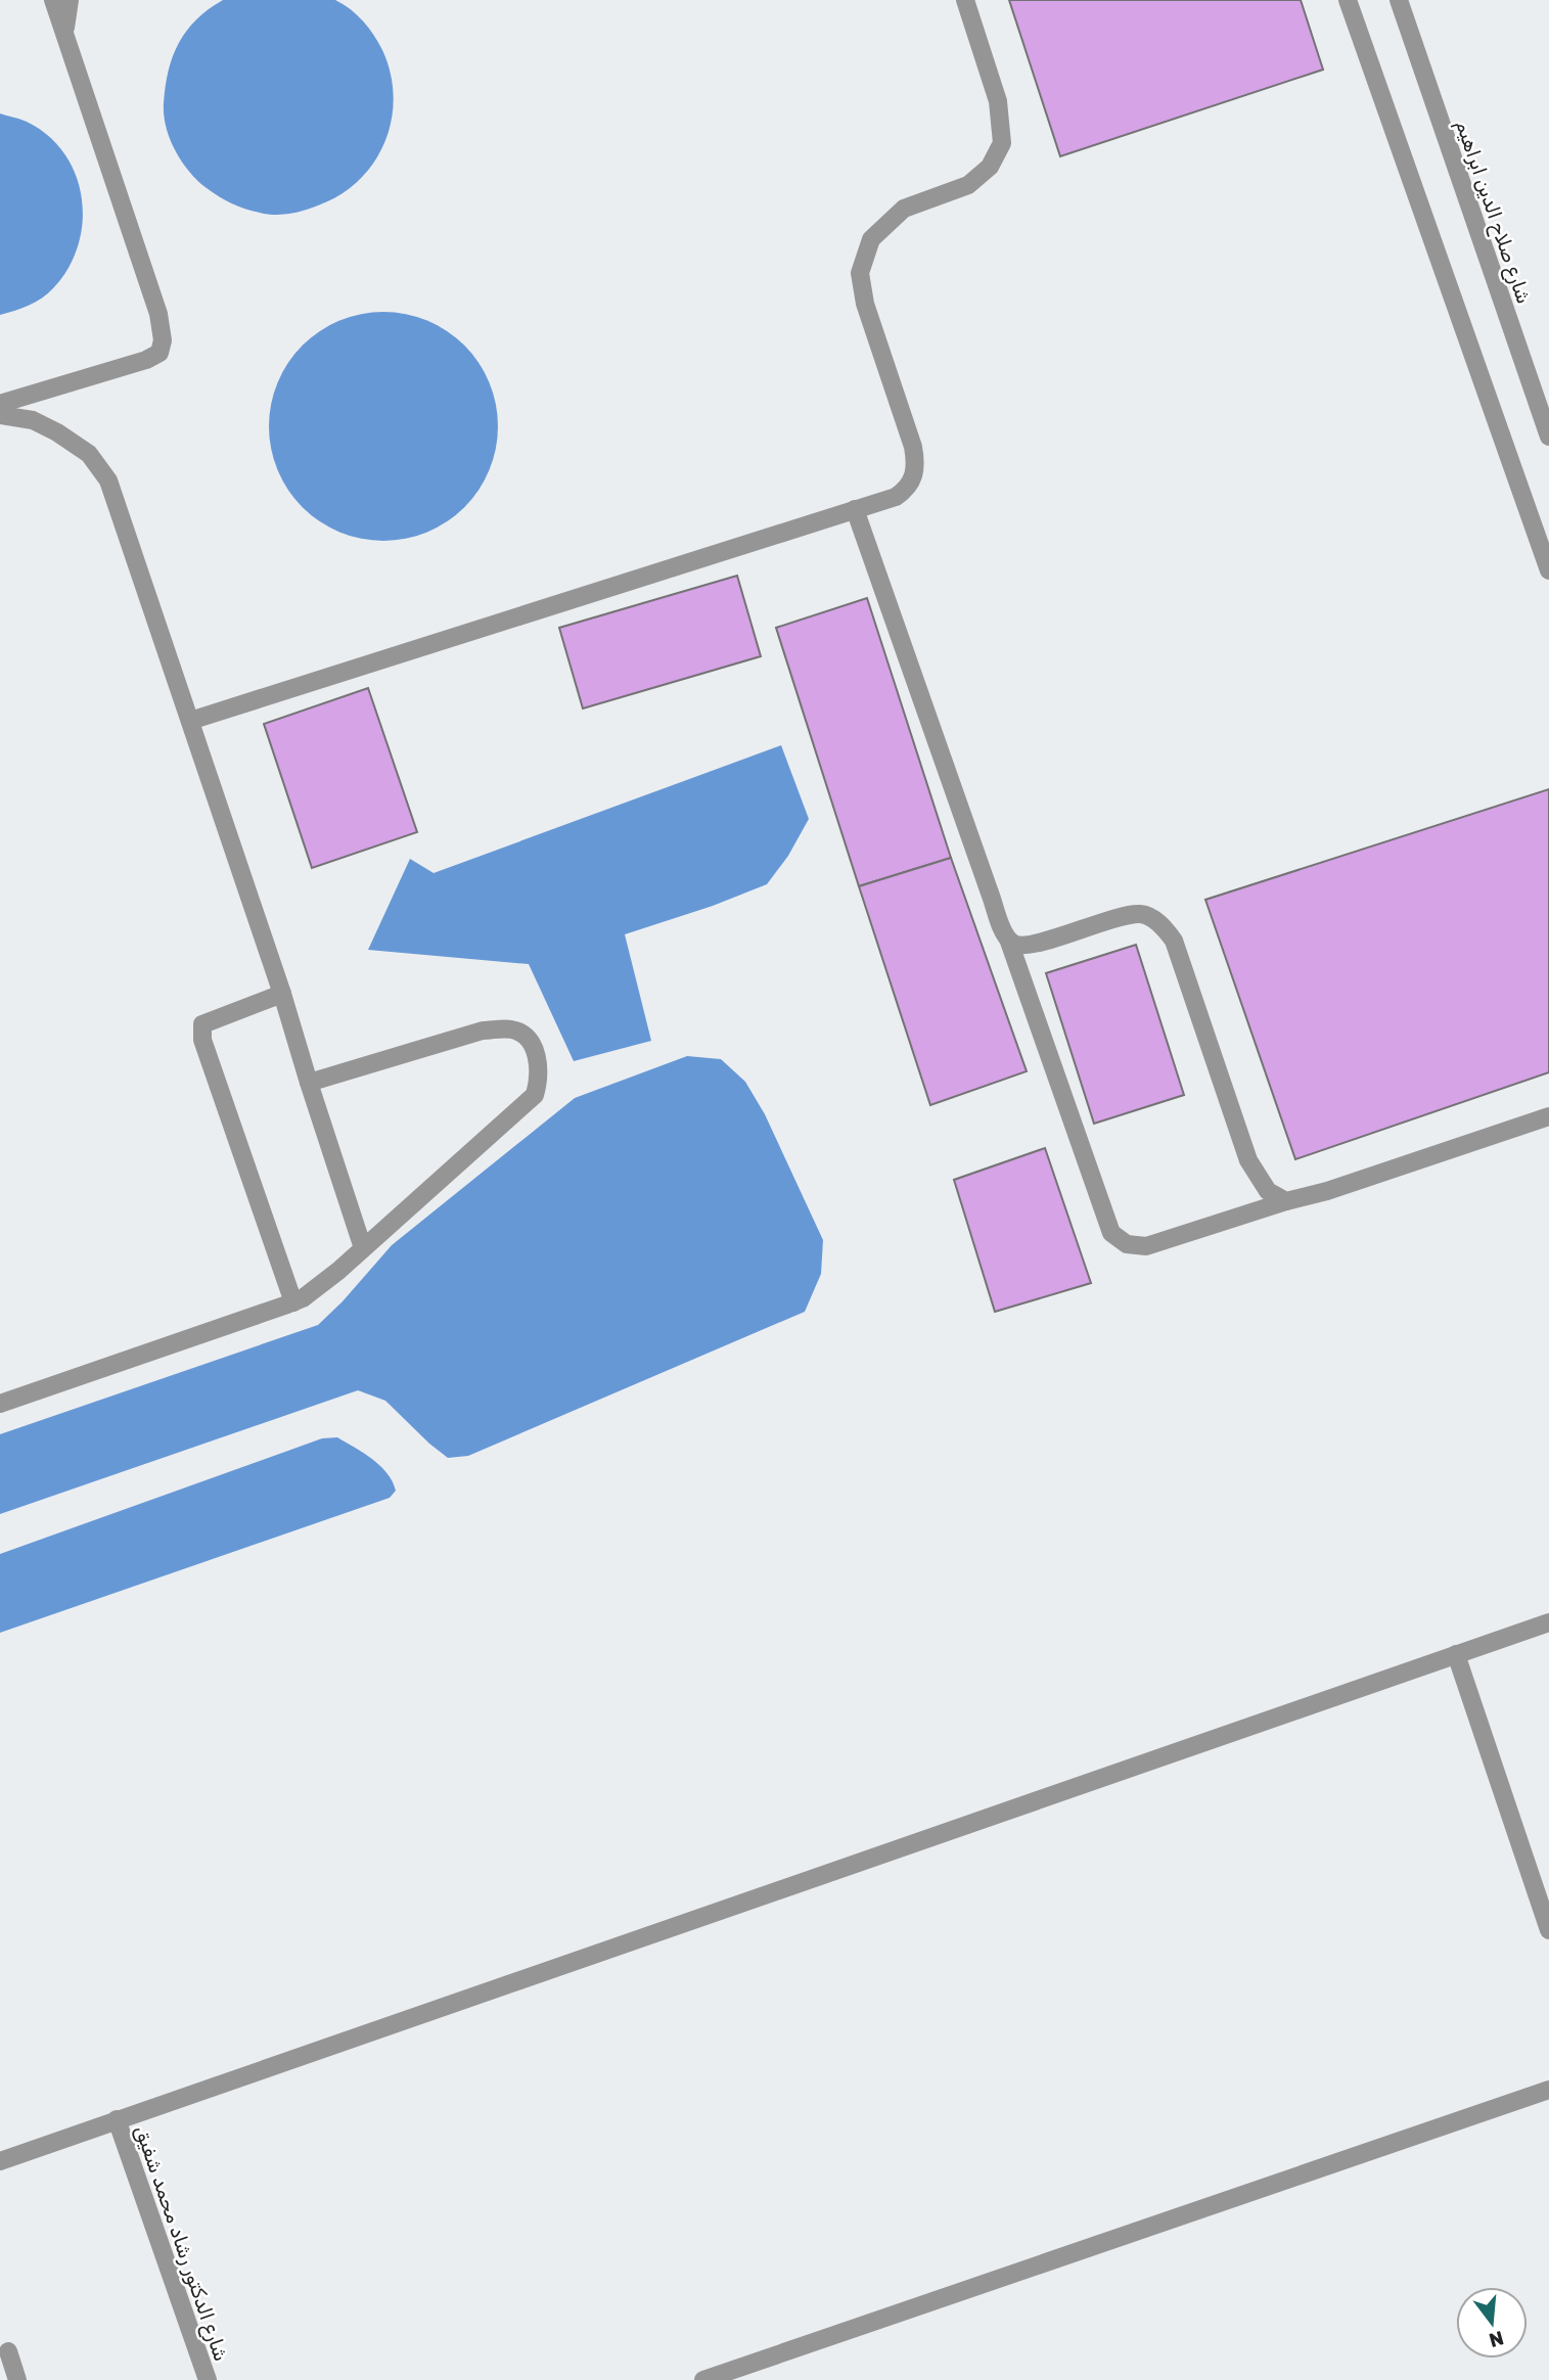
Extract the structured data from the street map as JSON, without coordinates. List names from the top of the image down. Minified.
{"streets":{"street":["شارع صلاح الدين ابراهيم","شارع الدكتور رشاد محمد شفيق"]},"north":"bottom"}
